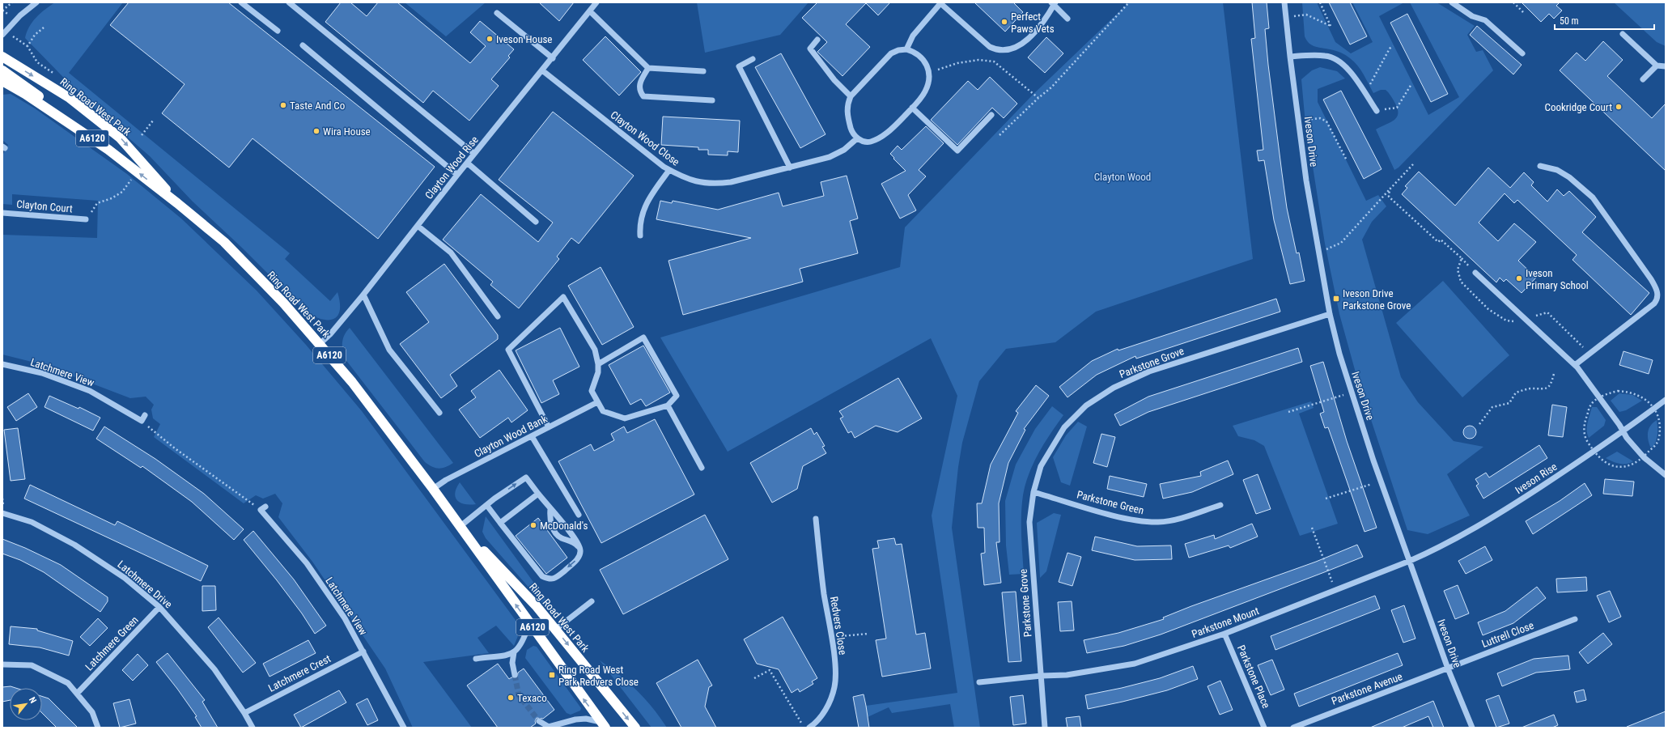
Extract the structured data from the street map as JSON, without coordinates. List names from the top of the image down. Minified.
{"streets":{"highway":["Ring Road West Park","A6120"],"street":["Clayton Wood Close","Iveson Drive","Clayton Wood Rise","Clayton Court","Parkstone Grove","Latchmere View","Clayton Wood Bank","Iveson Rise","Parkstone Green","Latchmere Drive","Parkstone Mount","Redvers Close","Luttrell Close","Latchmere Green","Latchmere Crest","Parkstone Place","Parkstone Avenue"]},"crossings":[["Ring Road West Park","A6120"],["Ring Road West Park","Clayton Wood Rise"],["Ring Road West Park","Clayton Wood Bank"],["Clayton Wood Close","Clayton Wood Rise"],["Iveson Drive","Parkstone Grove"],["Iveson Drive","Iveson Rise"],["Iveson Drive","Parkstone Mount"],["Iveson Drive","Luttrell Close"],["Iveson Drive","Parkstone Avenue"],["Parkstone Grove","Parkstone Green"],["Parkstone Grove","Parkstone Mount"],["Latchmere View","Latchmere Crest"],["Iveson Rise","Parkstone Mount"],["Latchmere Drive","Latchmere Green"],["Latchmere Drive","Latchmere Crest"],["Parkstone Mount","Parkstone Place"],["Luttrell Close","Parkstone Avenue"]],"parks":["Clayton Wood"],"places":{"other":["Perfect Paws Vets","Iveson House","Taste And Co","Cookridge Court","Wira House","Iveson Primary School","McDonald's","Texaco"],"transit":["Iveson Drive Parkstone Grove","Ring Road West Park Redvers Close"]},"scale_bar":"50 m","north":"top right"}
